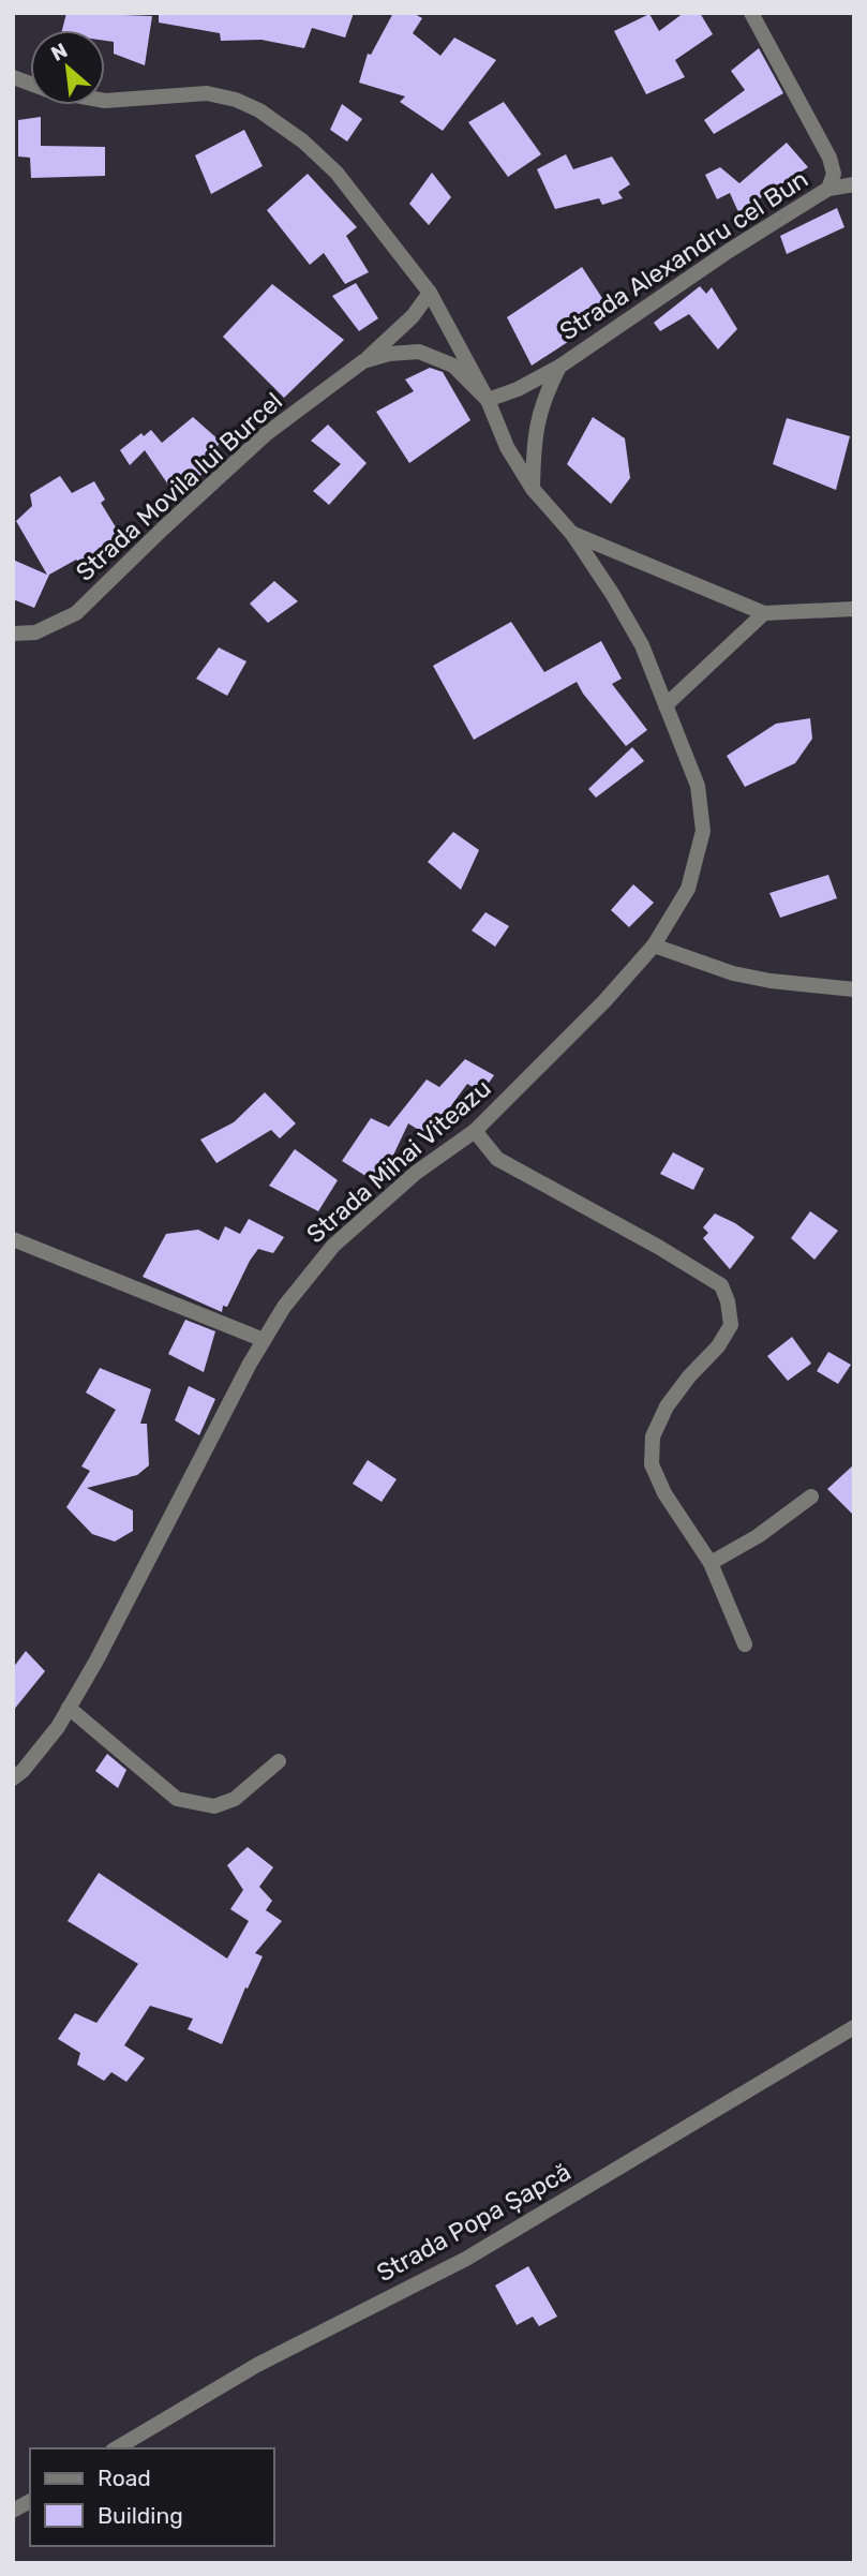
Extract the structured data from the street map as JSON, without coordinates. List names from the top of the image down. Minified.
{"streets":{"street":["Strada Alexandru cel Bun","Strada Movila lui Burcel","Strada Mihai Viteazu","Strada Popa Șapcă"]},"crossings":[["Strada Alexandru cel Bun","Strada Mihai Viteazu"],["Strada Movila lui Burcel","Strada Mihai Viteazu"]],"legend":["Road","Building"],"north":"top left"}
